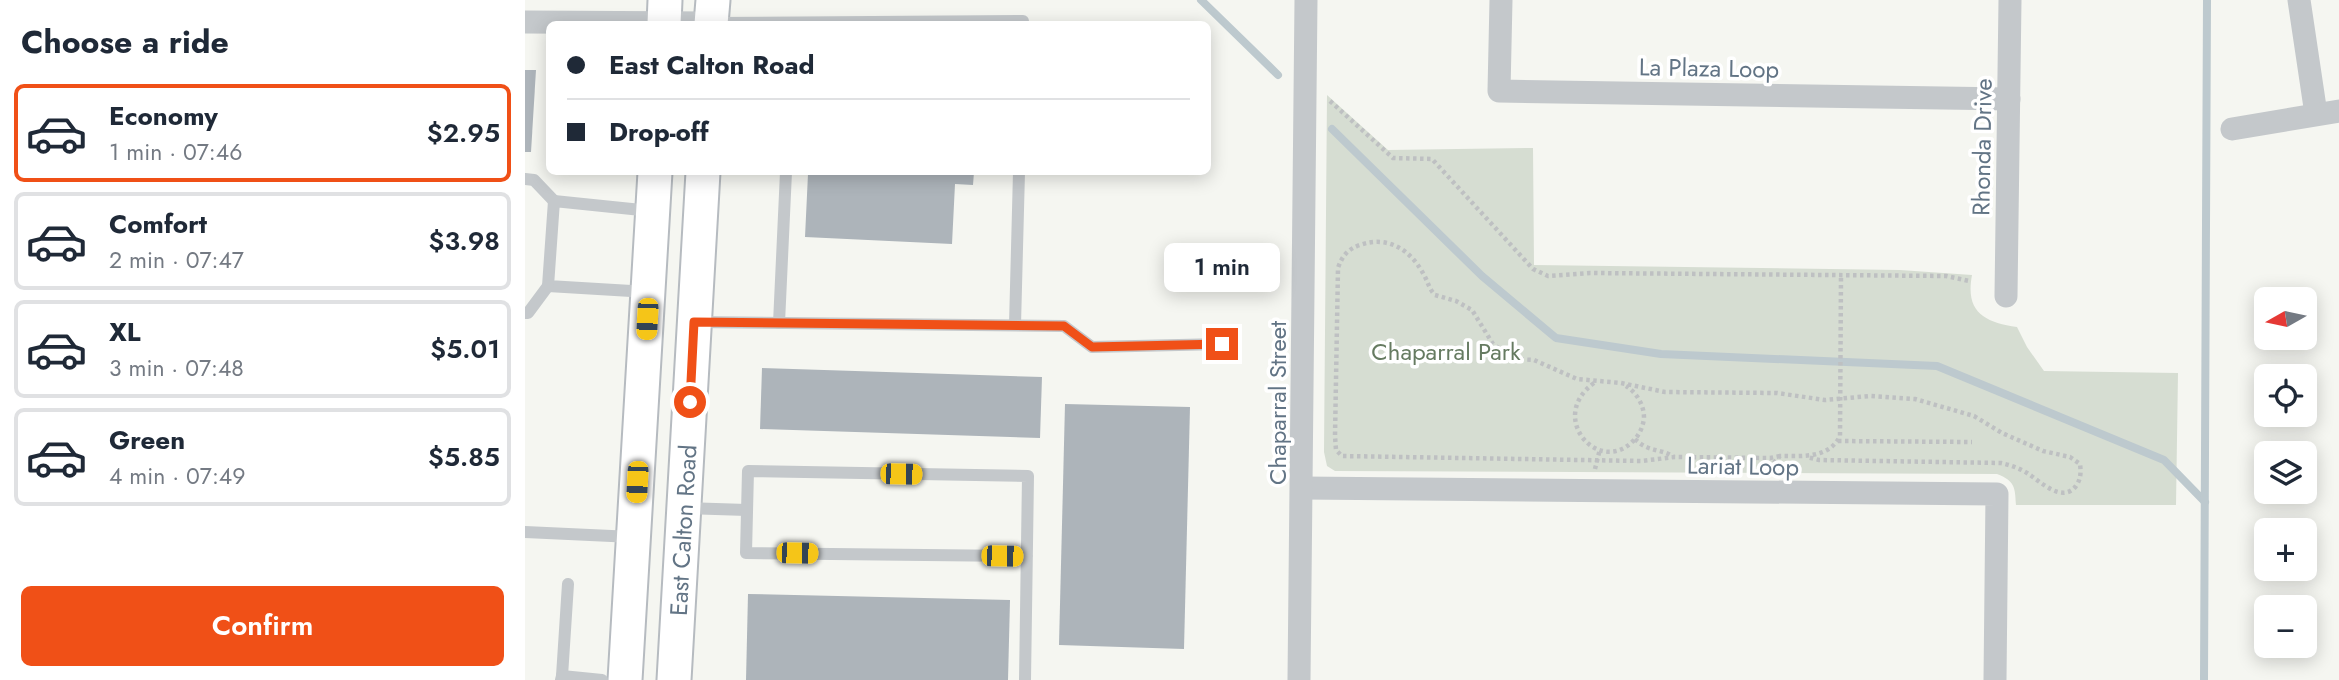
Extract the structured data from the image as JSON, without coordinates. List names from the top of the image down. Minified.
{"streets":{"main road":["East Calton Road"],"street":["La Plaza Loop","Rhonda Drive","Chaparral Street","Lariat Loop"]},"crossings":[["La Plaza Loop","Rhonda Drive"],["Chaparral Street","Lariat Loop"]],"parks":["Chaparral Park"],"north":"left","page":{"heading":"Choose a ride","banner":["East Calton Road","Drop-off"],"list":[{"name":"Economy","note":"1 min · 07:46","value":"$2.95"},{"name":"Comfort","note":"2 min · 07:47","value":"$3.98"},{"name":"XL","note":"3 min · 07:48","value":"$5.01"},{"name":"Green","note":"4 min · 07:49","value":"$5.85"}],"bubble":"1 min","map_buttons":["+","−"],"buttons":"Confirm"}}
